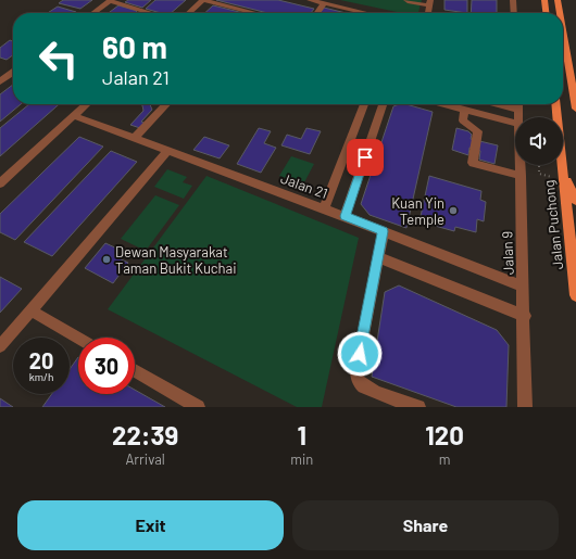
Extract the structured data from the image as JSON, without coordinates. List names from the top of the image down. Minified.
{"streets":{"main road":["Jalan Puchong"],"street":["Jalan 21","Jalan 9"]},"crossings":[["Jalan 21","Jalan 9"]],"places":["Kuan Yin Temple","Dewan Masyarakat Taman Bukit Kuchai"],"page":{"turn":["60 m","Jalan 21"],"speed":"20 km/h","limit":"30","eta":["22:39","Arrival","1","min","120","m"],"buttons":["Exit","Share"]}}
